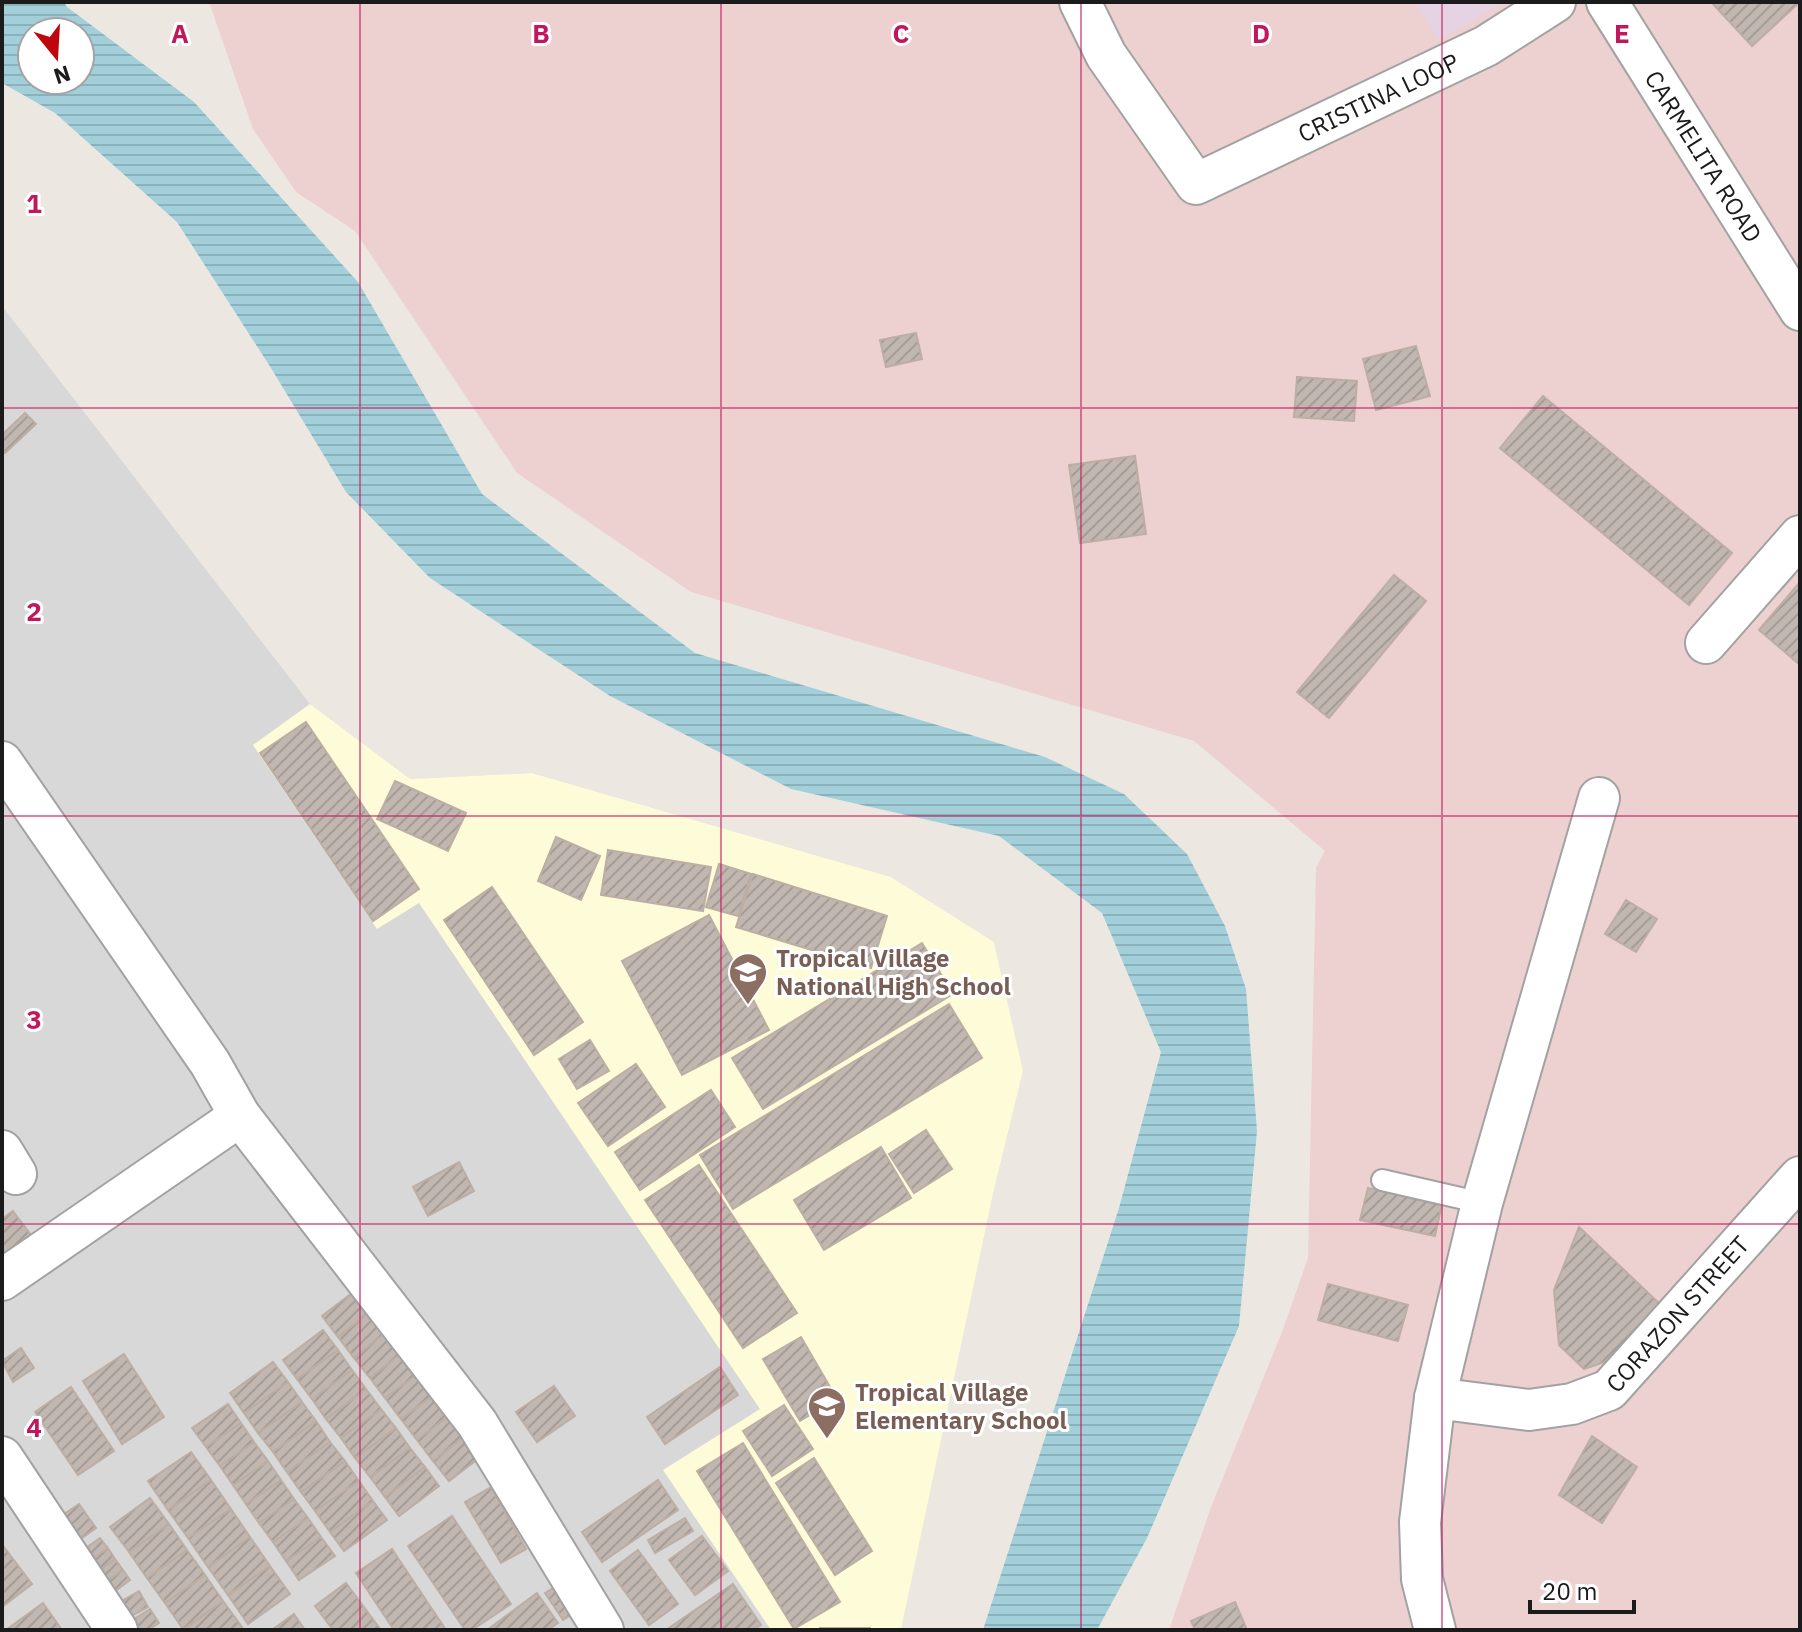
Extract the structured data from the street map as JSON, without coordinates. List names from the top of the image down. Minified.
{"streets":{"street":["CRISTINA LOOP","CARMELITA ROAD","CORAZON STREET"]},"places":{"school or university":["Tropical Village National High School","Tropical Village Elementary School"]},"scale_bar":"20 m","north":"bottom","grid":{"columns":["A","B","C","D","E"],"rows":["1","2","3","4"]}}
